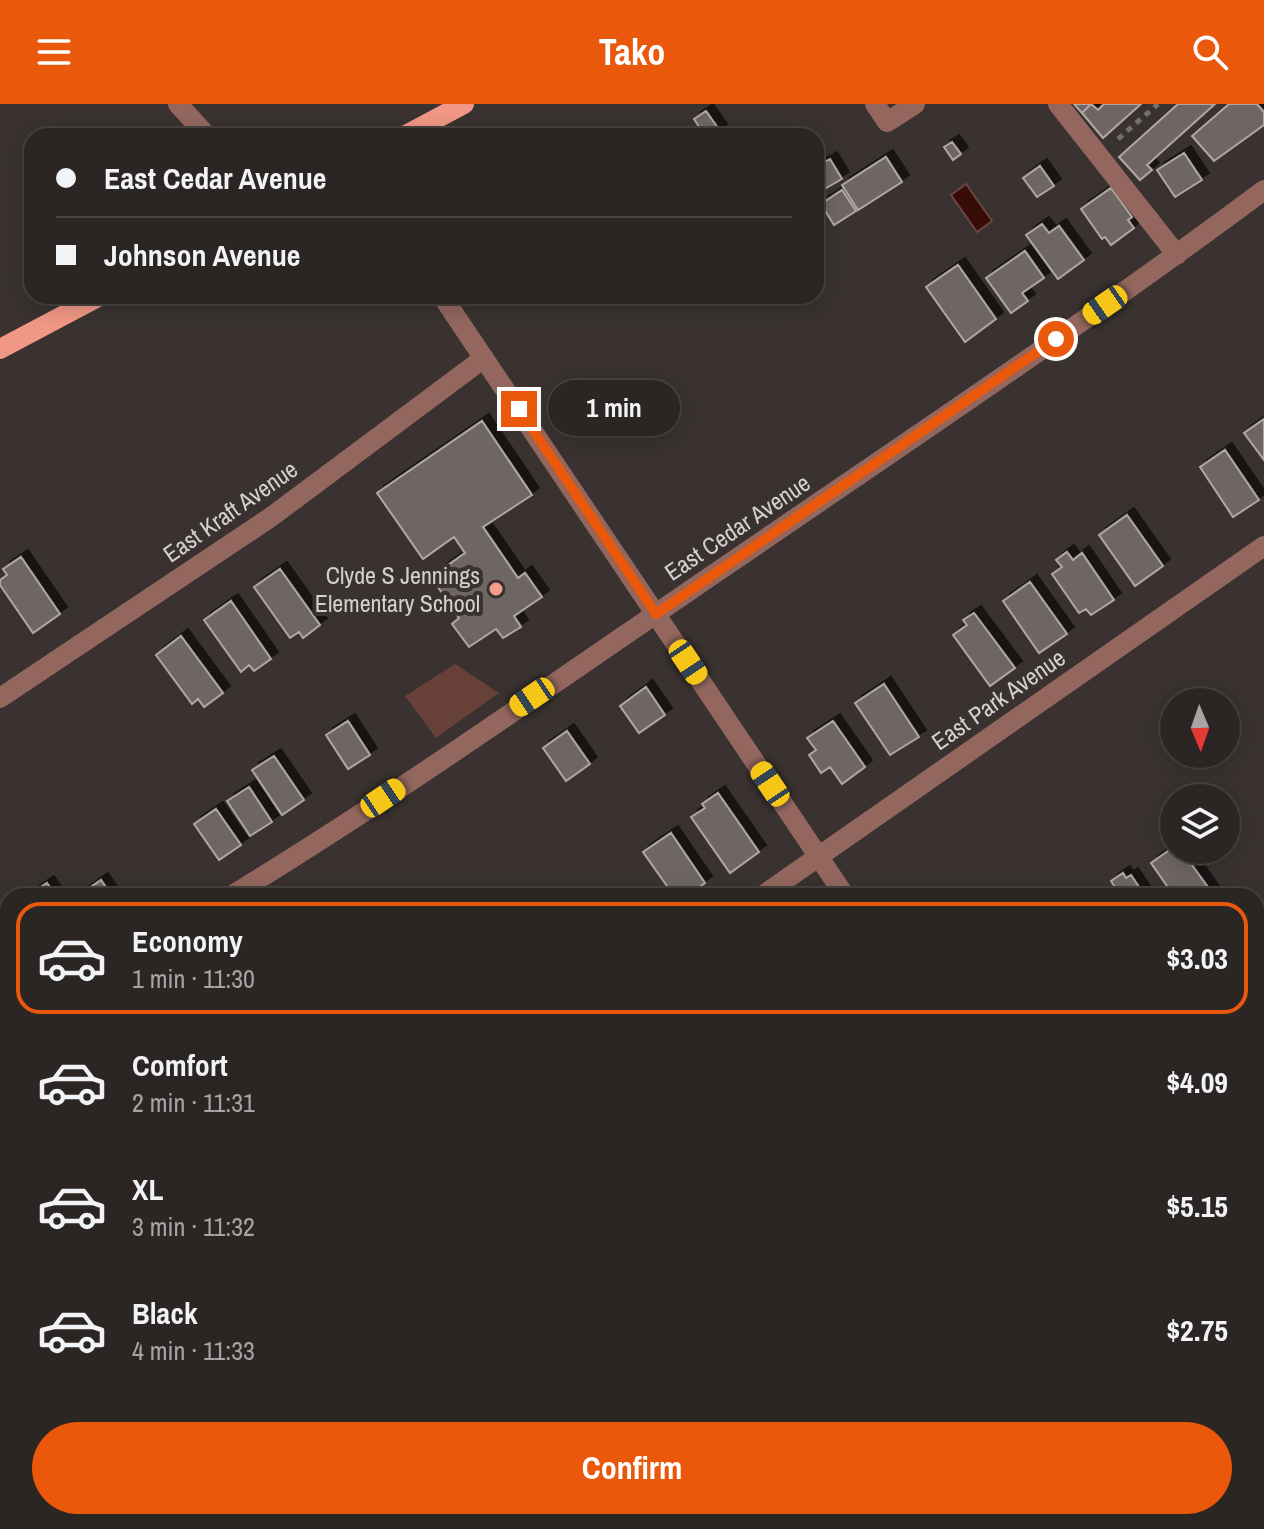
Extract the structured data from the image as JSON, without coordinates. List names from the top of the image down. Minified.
{"streets":{"street":["East Kraft Avenue","East Cedar Avenue","East Park Avenue"]},"places":["Clyde S Jennings Elementary School"],"north":"bottom","page":{"header":"Tako","banner":["East Cedar Avenue","Johnson Avenue"],"bubble":"1 min","list":[{"name":"Economy","note":"1 min · 11:30","value":"$3.03"},{"name":"Comfort","note":"2 min · 11:31","value":"$4.09"},{"name":"XL","note":"3 min · 11:32","value":"$5.15"},{"name":"Black","note":"4 min · 11:33","value":"$2.75"}],"buttons":"Confirm"}}
